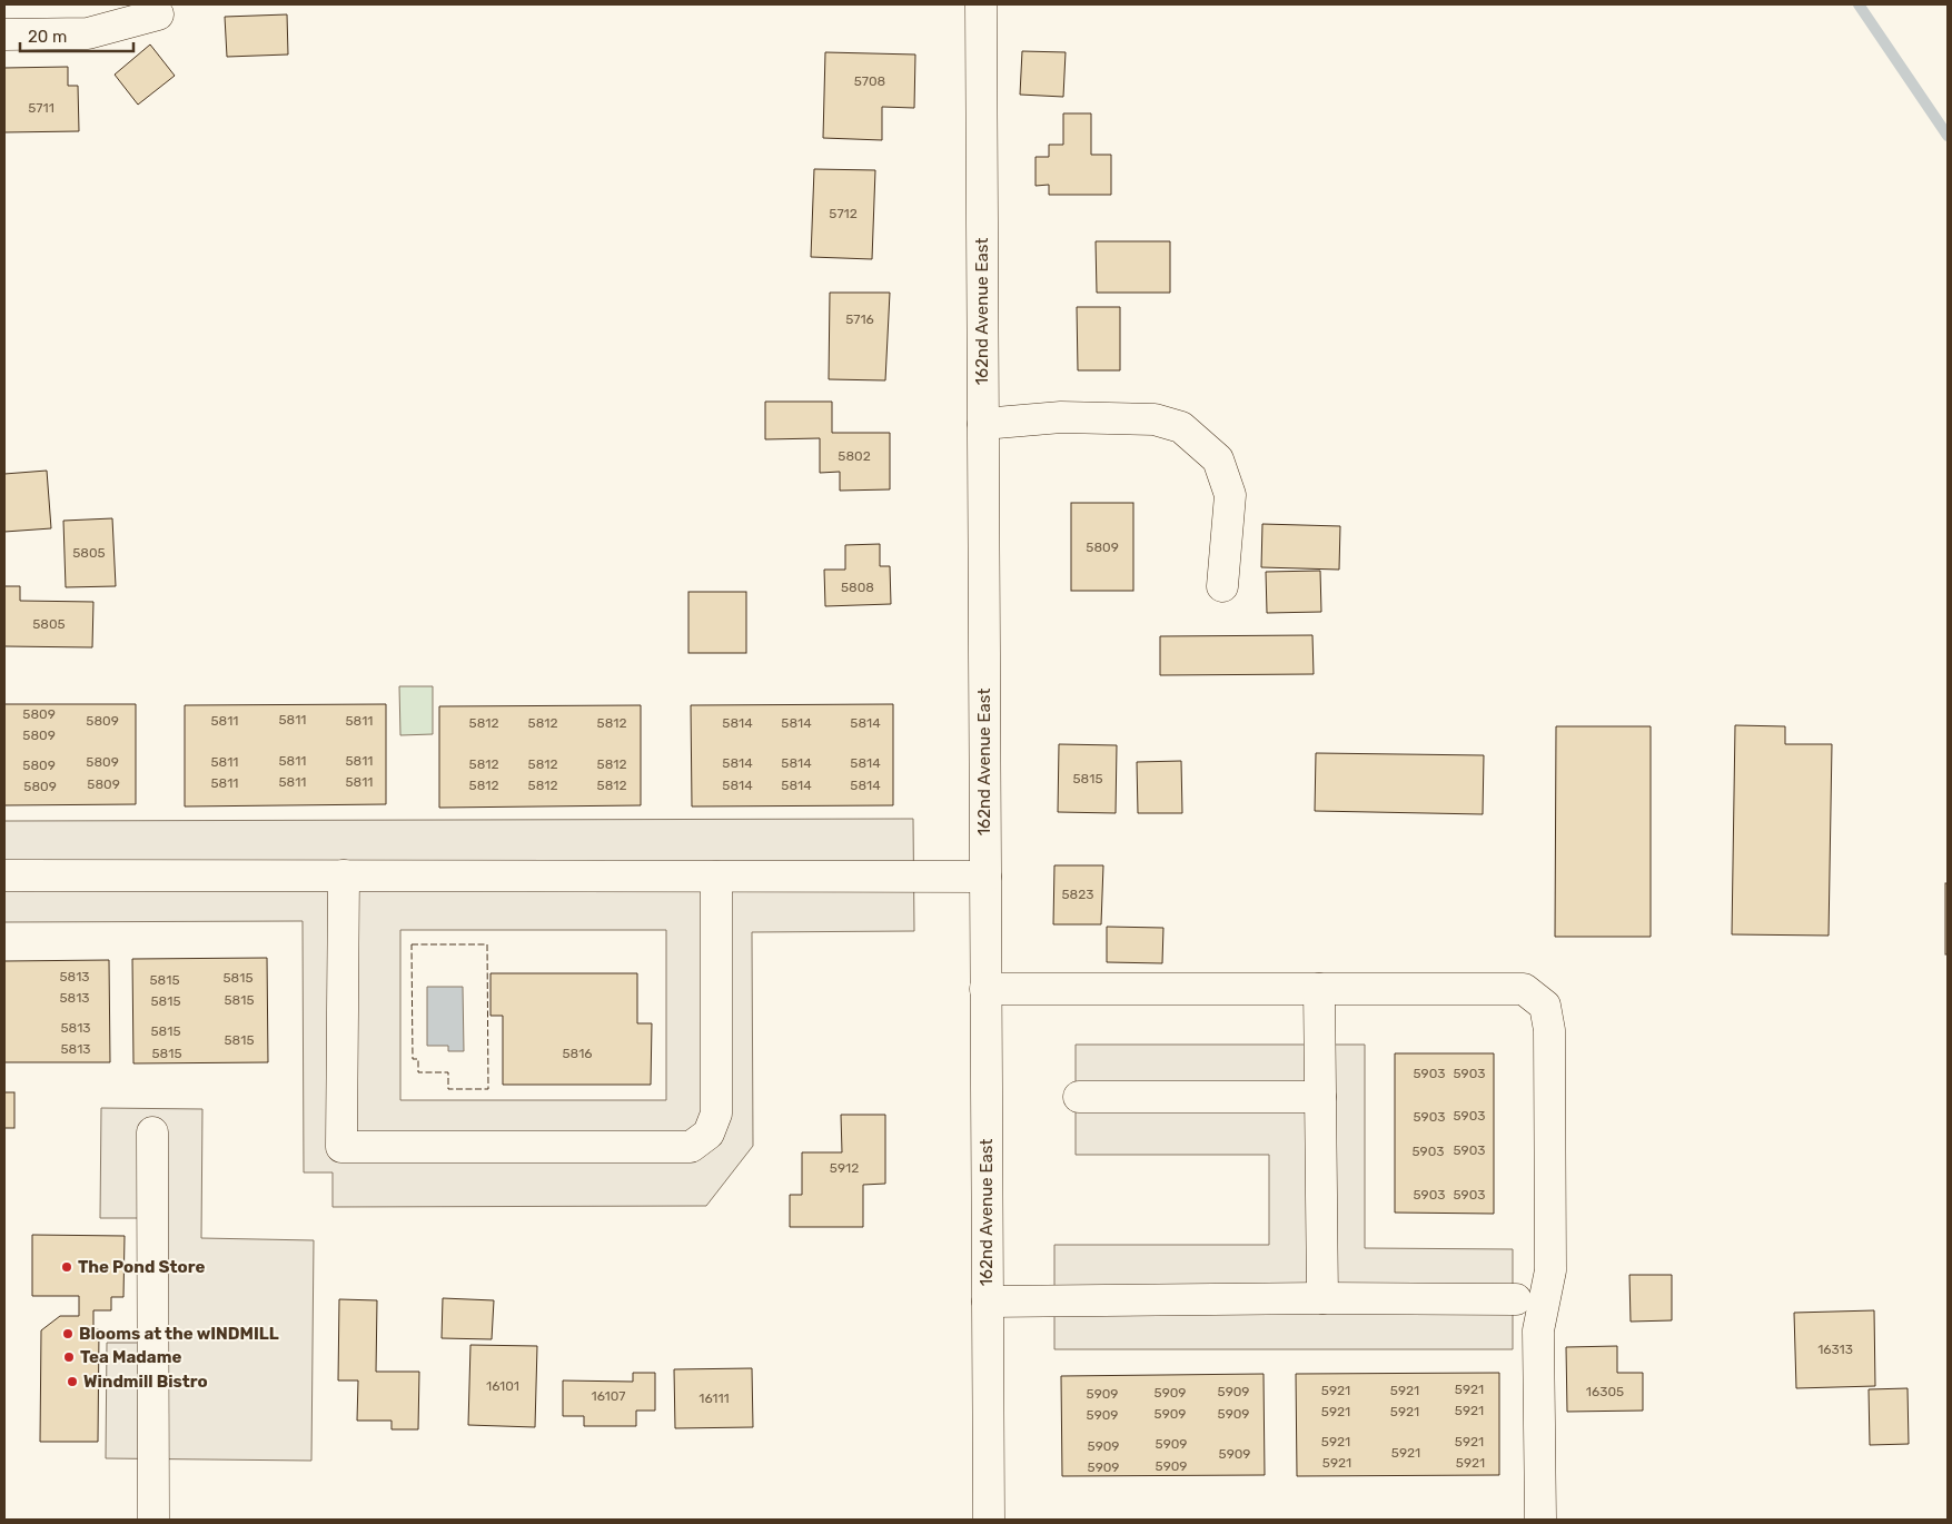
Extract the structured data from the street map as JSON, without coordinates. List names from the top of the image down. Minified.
{"streets":{"street":["162nd Avenue East"]},"places":["The Pond Store","Blooms at the wINDMILL","Tea Madame","Windmill Bistro"],"house_numbers":["5708","5711","5712","5716","5802","5809","5805","5808","5805","5809","5811","5809","5811","5811","5812","5812","5812","5814","5814","5814","5809","5811","5811","5809","5811","5814","5814","5814","5812","5812","5812","5809","5815","5811","5811","5811","5809","5812","5812","5812","5814","5814","5814","5809","5823","5813","5815","5815","5813","5815","5815","5813","5815","5815","5813","5815","5816","5903","5903","5903","5903","5903","5903","5912","5903","5903","16313","16101","5921","5921","5921","5909","16305","5909","5909","16107","16111","5921","5921","5921","5909","5909","5909","5921","5921","5909","5909","5921","5909","5921","5921","5909","5909"],"scale_bar":"20 m"}
